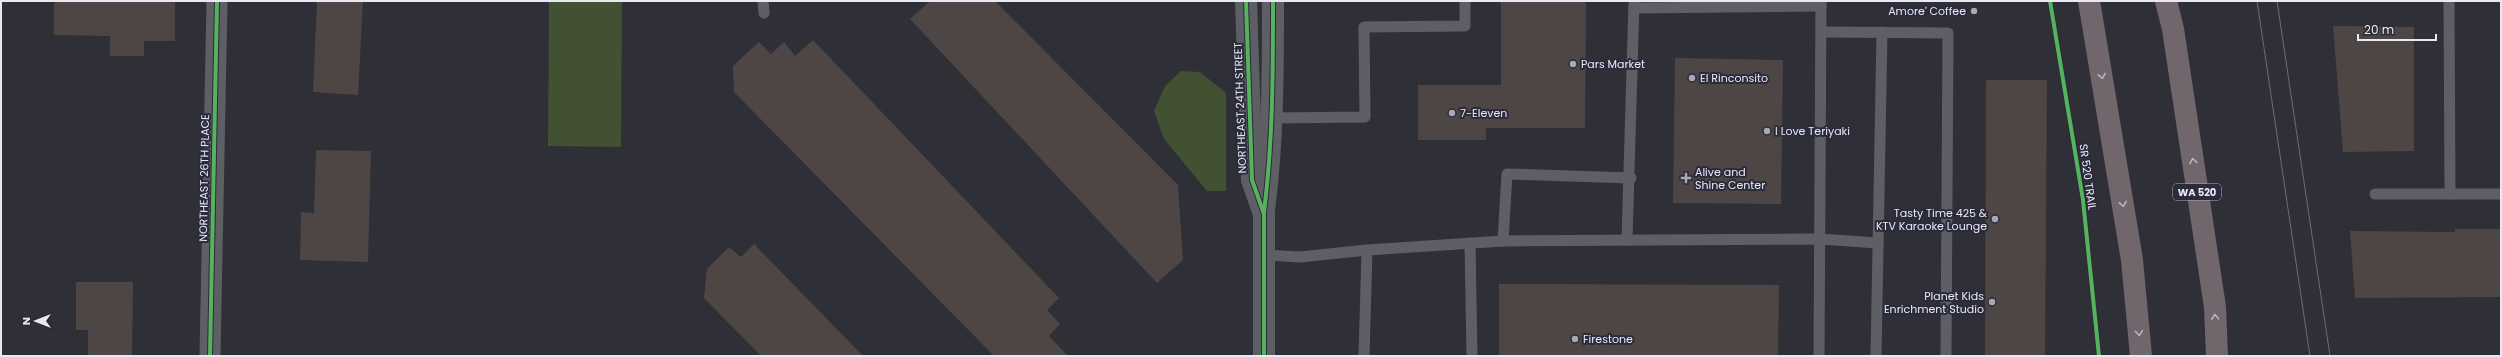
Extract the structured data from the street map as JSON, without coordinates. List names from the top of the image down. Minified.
{"streets":{"highway":["WA 520"],"street":["NORTHEAST 24TH STREET","NORTHEAST 26TH PLACE"],"cycle path":["SR 520 TRAIL"]},"places":{"other":["Amore' Coffee","Pars Market","El Rinconsito","7-Eleven","I Love Teriyaki","Tasty Time 425 & KTV Karaoke Lounge","Planet Kids Enrichment Studio","Firestone"],"health":["Alive and Shine Center"]},"scale_bar":"20 m","north":"left"}
